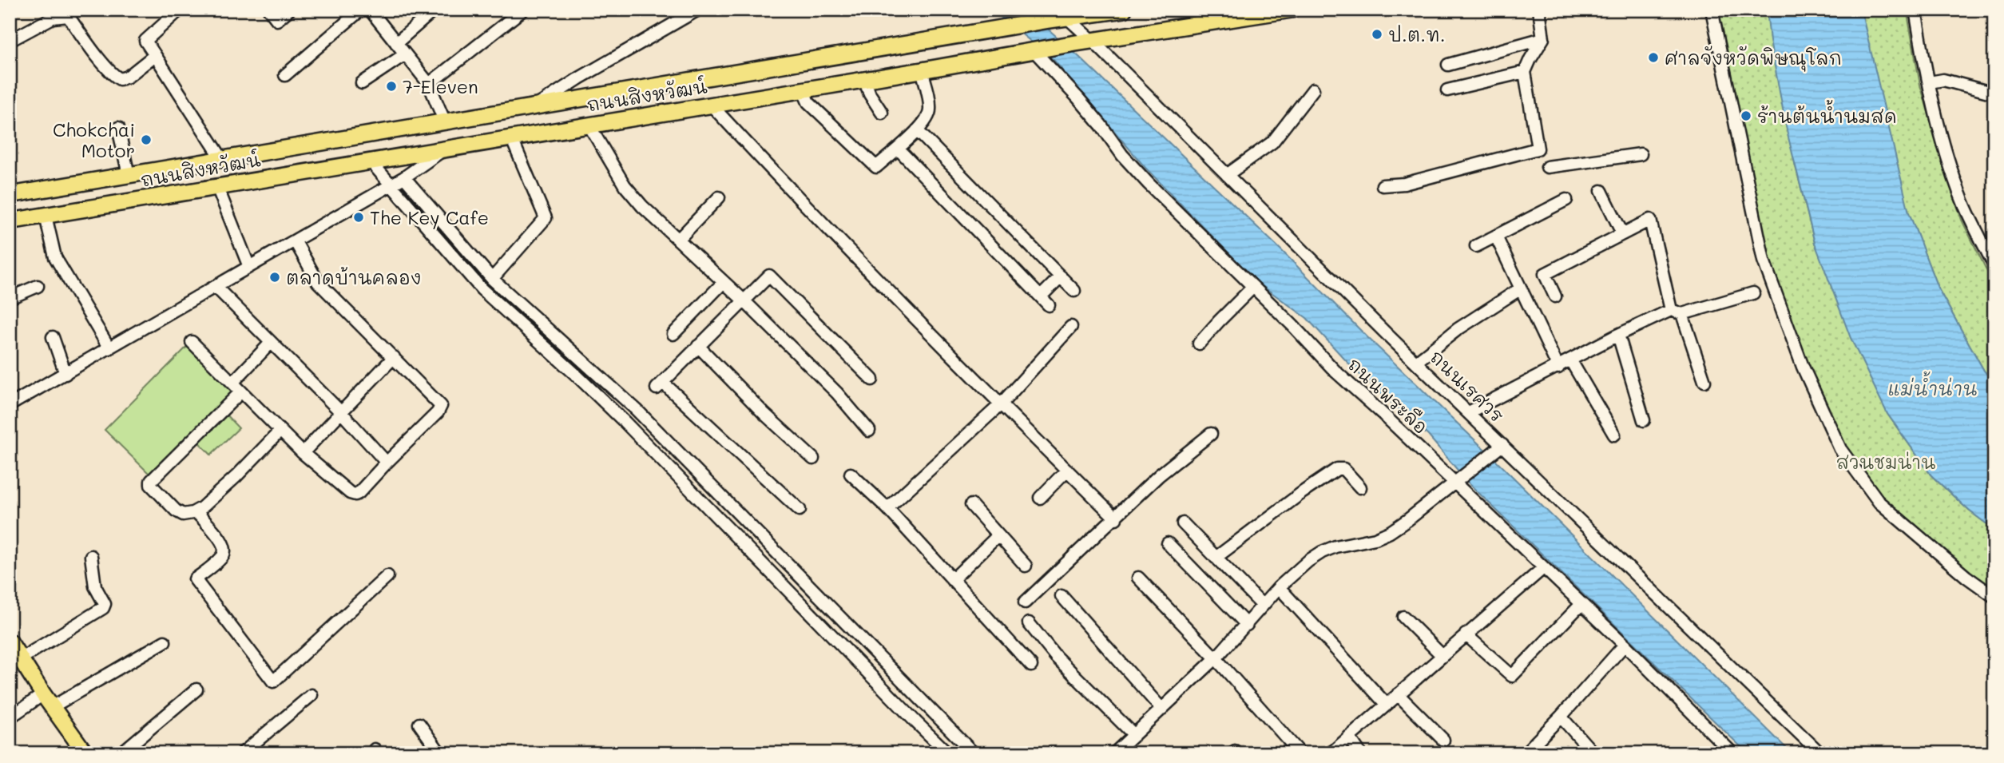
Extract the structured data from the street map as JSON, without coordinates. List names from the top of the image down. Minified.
{"streets":{"main road":["ถนนสิงหวัฒน์"],"street":["ถนนเรศวร","ถนนพระลือ"]},"crossings":[["ถนนสิงหวัฒน์","ถนนเรศวร"],["ถนนสิงหวัฒน์","ถนนพระลือ"]],"water":["แม่น้ำน่าน"],"parks":["สวนชมน่าน"],"places":["ป.ต.ท.","ศาลจังหวัดพิษณุโลก","7-Eleven","ร้านต้นน้ำนมสด","Chokchai Motor","The Key Cafe","ตลาดบ้านคลอง"]}
